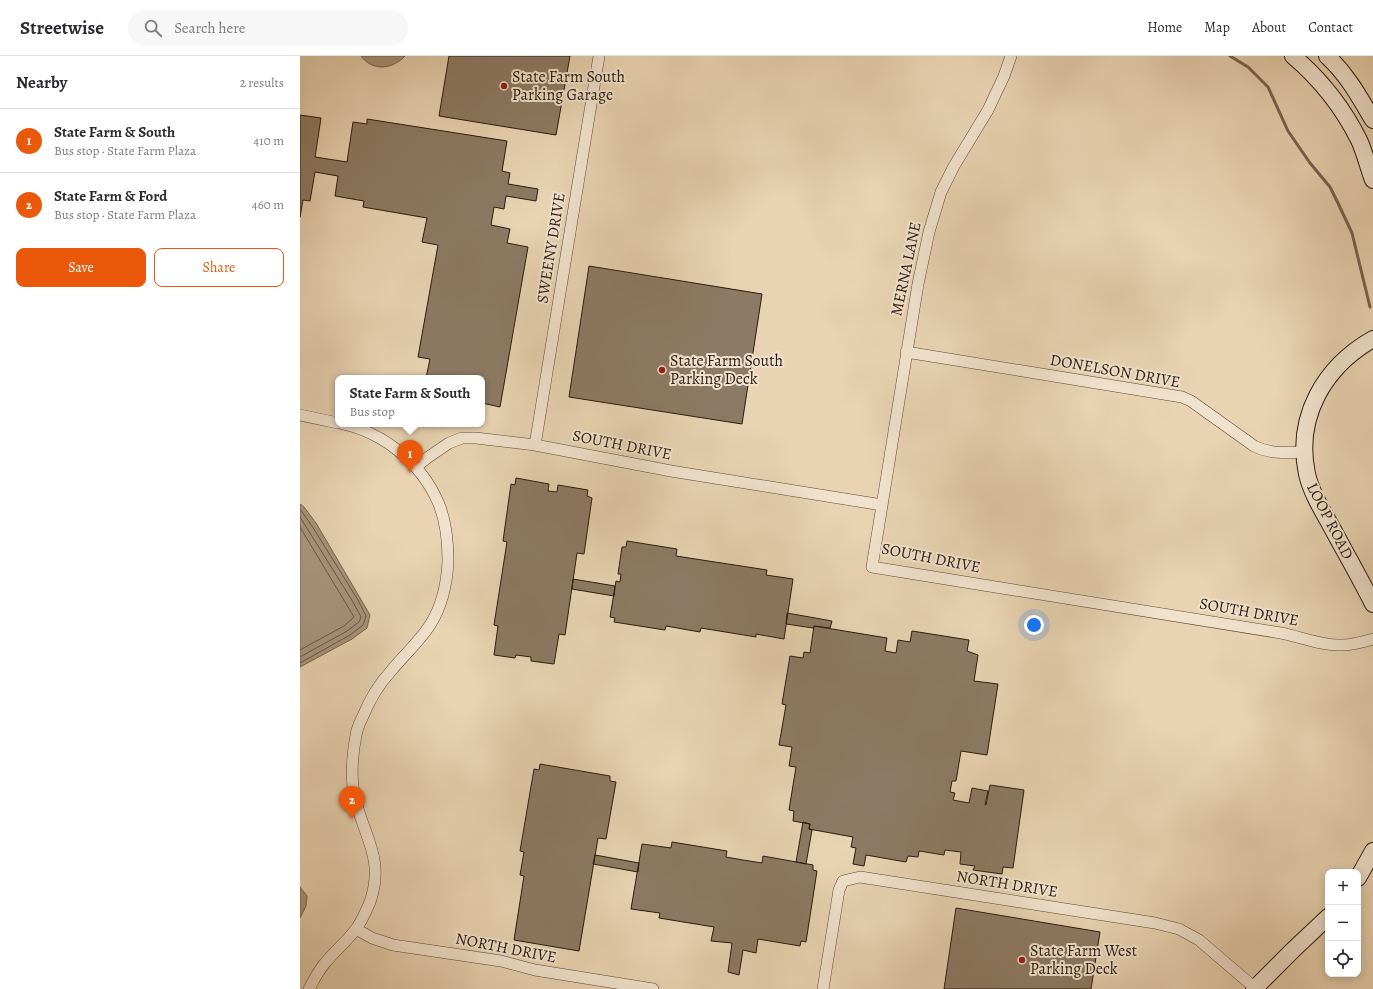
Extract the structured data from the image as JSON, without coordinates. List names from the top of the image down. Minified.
{"streets":{"street":["SWEENY DRIVE","MERNA LANE","DONELSON DRIVE","SOUTH DRIVE","LOOP ROAD","NORTH DRIVE"]},"crossings":[["SWEENY DRIVE","SOUTH DRIVE"],["MERNA LANE","DONELSON DRIVE"],["MERNA LANE","SOUTH DRIVE"],["DONELSON DRIVE","LOOP ROAD"]],"places":["State Farm South Parking Garage","State Farm South Parking Deck","State Farm West Parking Deck"],"page":{"header":"Streetwise","search":"Search here","nav":["Home","Map","About","Contact"],"heading":["Nearby","2 results"],"list":[{"mark":"1","name":"State Farm & South","note":"Bus stop · State Farm Plaza","value":"410 m"},{"mark":"2","name":"State Farm & Ford","note":"Bus stop · State Farm Plaza","value":"460 m"}],"buttons":["Save","Share"],"popup":["State Farm & South","Bus stop"],"pins":["1","2"],"map_buttons":["+","−"]}}
